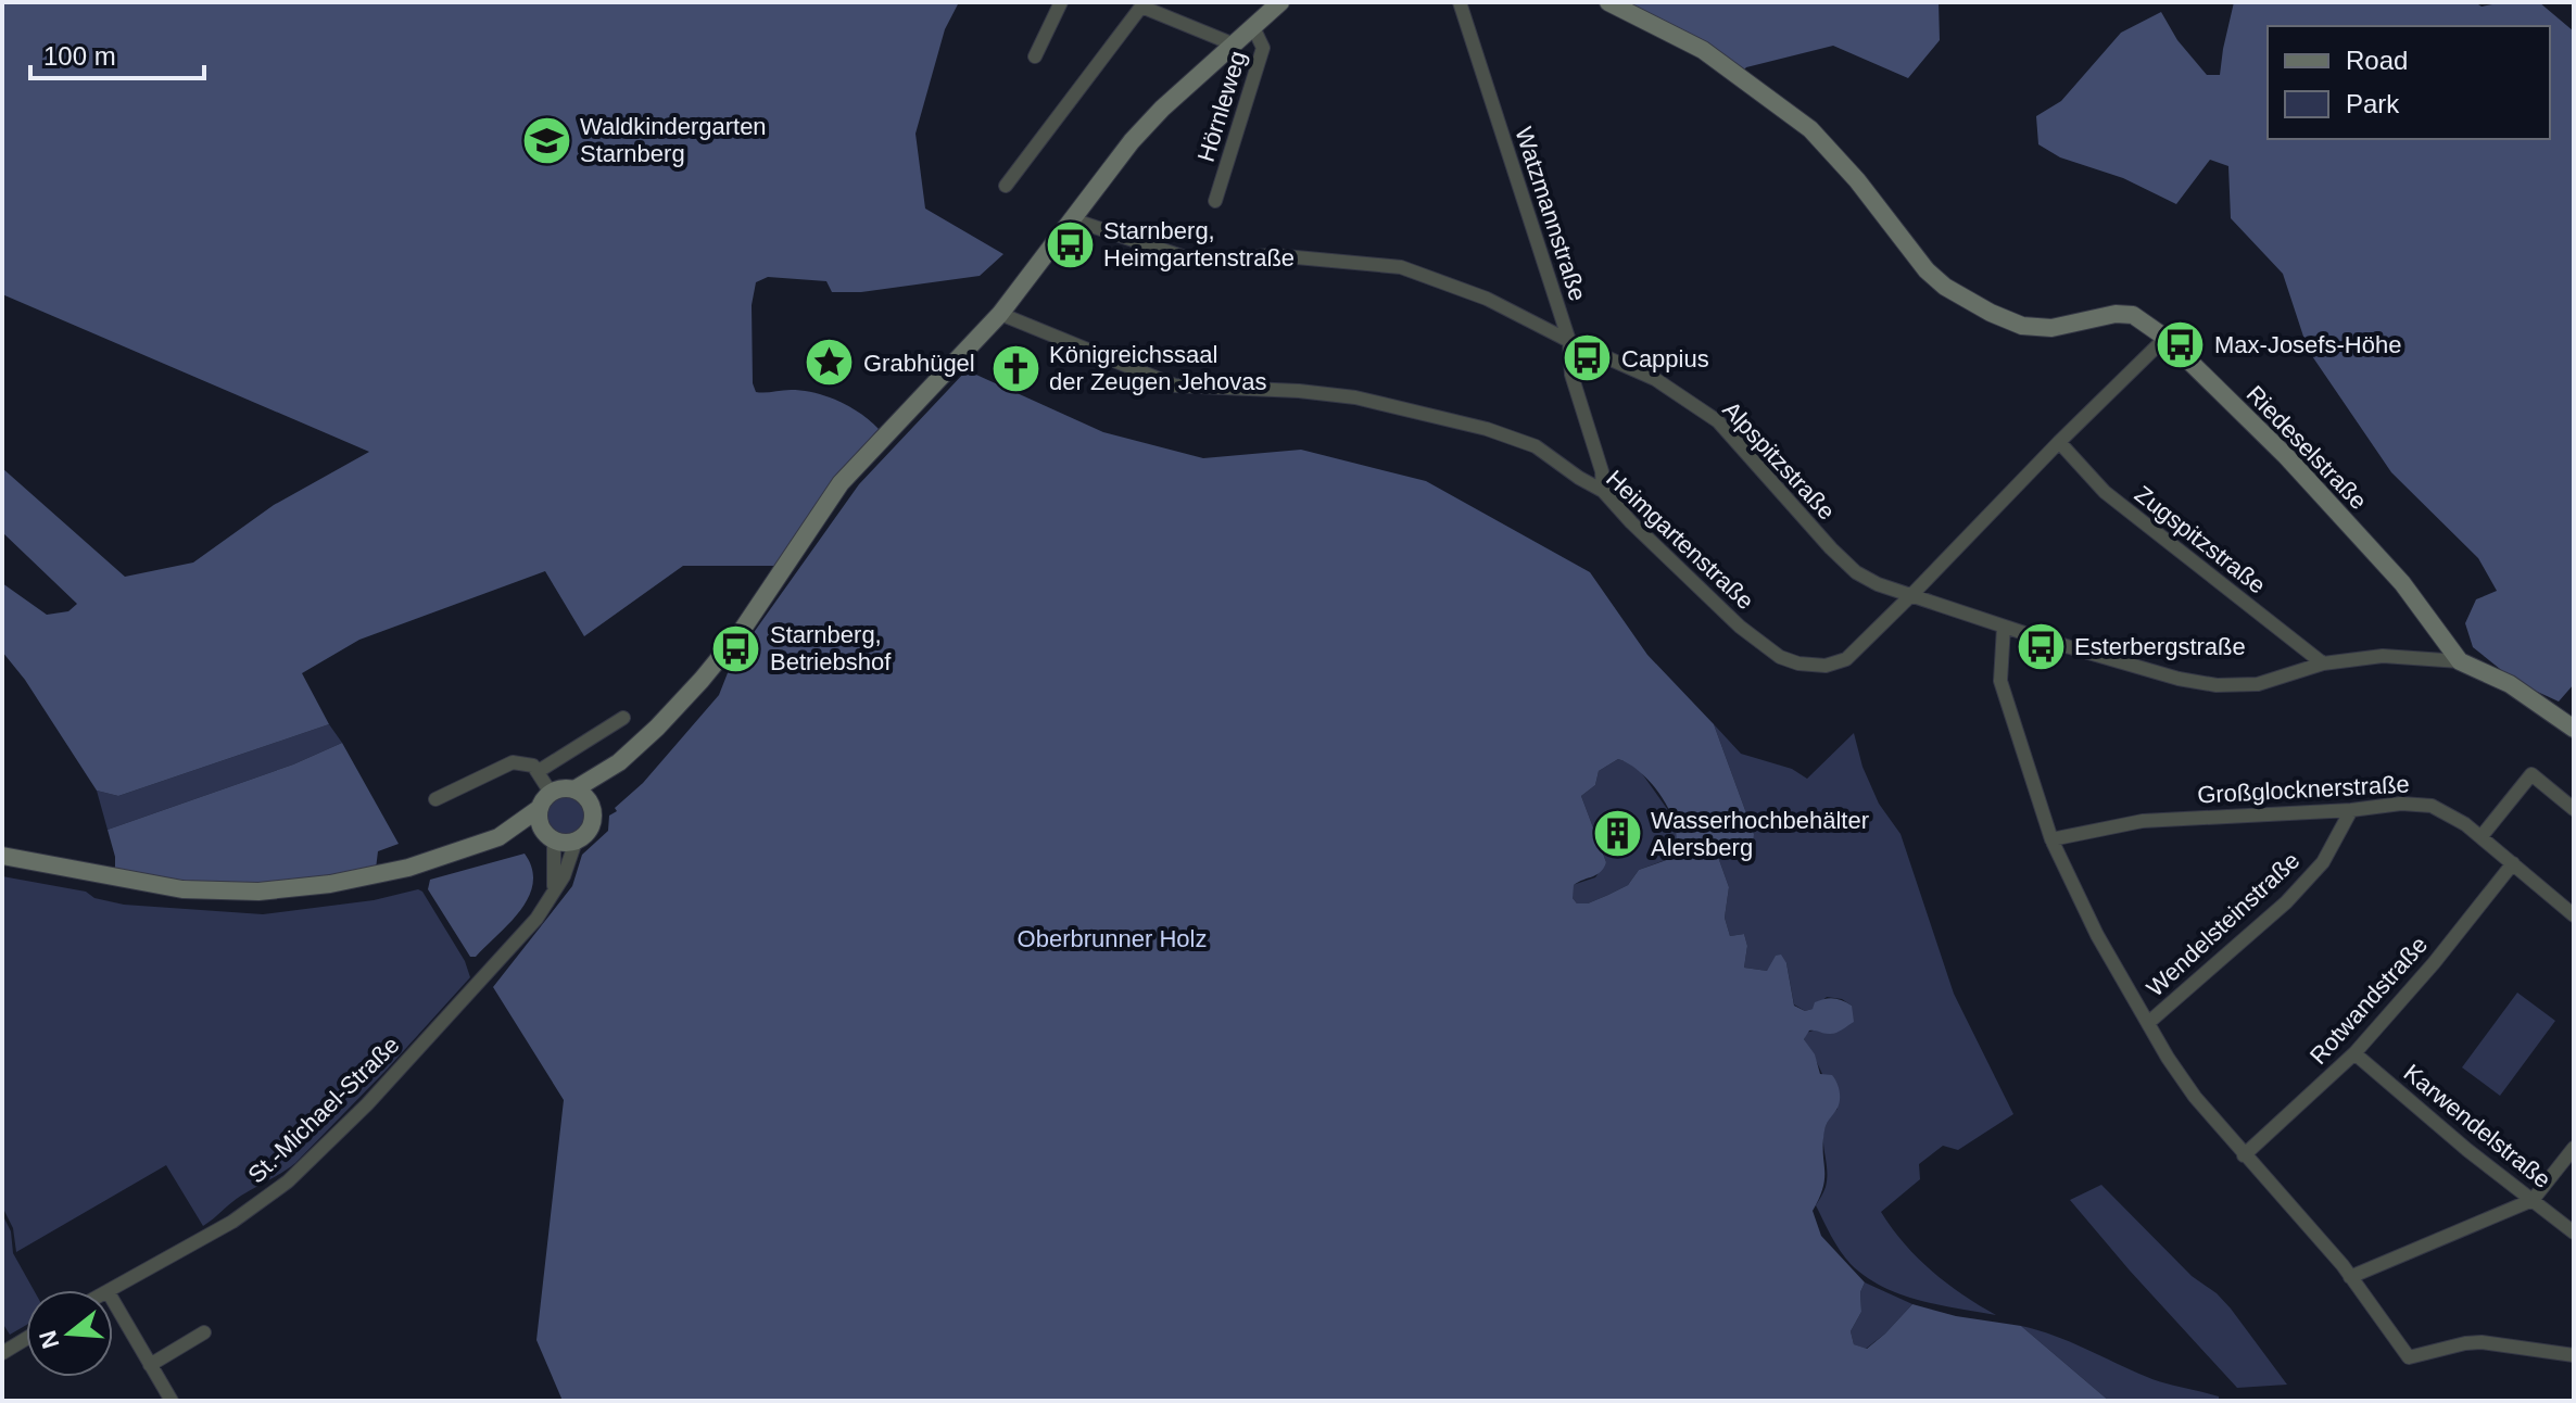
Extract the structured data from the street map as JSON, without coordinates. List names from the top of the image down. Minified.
{"streets":{"street":["Hörnleweg","Watzmannstraße","Riedeselstraße","Alpspitzstraße","Heimgartenstraße","Zugspitzstraße","Großglocknerstraße","Wendelsteinstraße","Rotwandstraße","St.-Michael-Straße","Karwendelstraße"]},"crossings":[["Watzmannstraße","Alpspitzstraße"],["Watzmannstraße","Heimgartenstraße"],["Riedeselstraße","Alpspitzstraße"],["Riedeselstraße","Heimgartenstraße"],["Alpspitzstraße","Heimgartenstraße"],["Alpspitzstraße","Zugspitzstraße"],["Heimgartenstraße","Zugspitzstraße"],["Großglocknerstraße","Wendelsteinstraße"],["Großglocknerstraße","Rotwandstraße"],["Rotwandstraße","Karwendelstraße"]],"parks":["Oberbrunner Holz"],"places":{"school or university":["Waldkindergarten Starnberg"],"bus stop":["Starnberg, Heimgartenstraße","Max-Josefs-Höhe","Cappius","Esterbergstraße","Starnberg, Betriebshof"],"place":["Grabhügel"],"church":["Königreichssaal der Zeugen Jehovas"],"building":["Wasserhochbehälter Alersberg"]},"legend":["Road","Park"],"scale_bar":"100 m","north":"left"}
